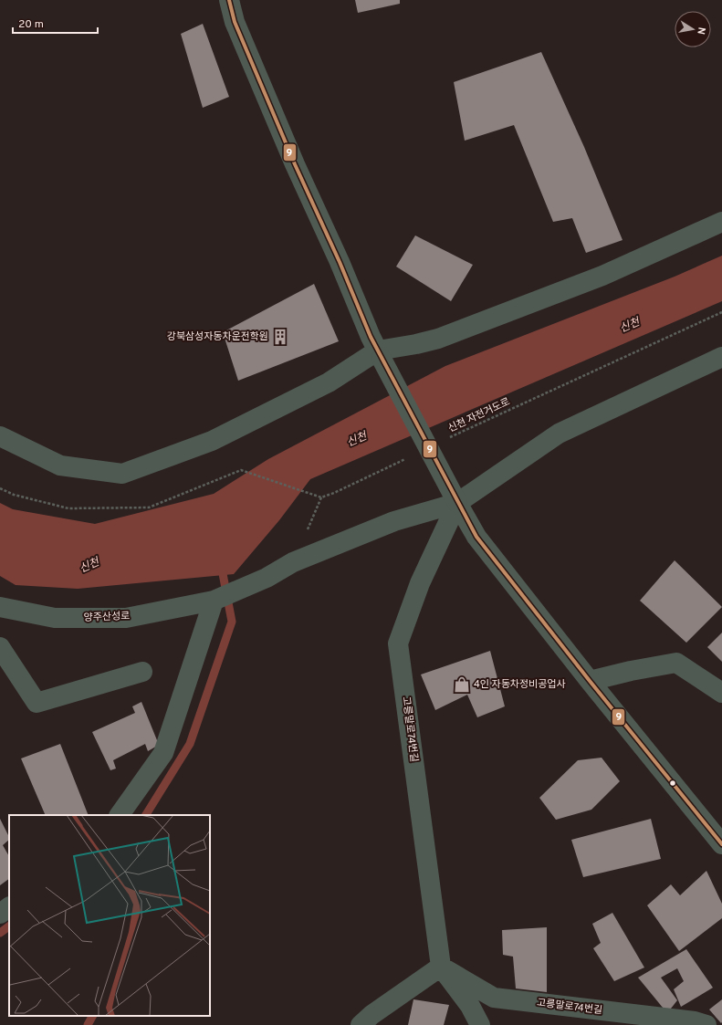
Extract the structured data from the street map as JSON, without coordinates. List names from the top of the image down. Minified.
{"streets":{"street":["양주산성로","고릉말로74번길"],"path":["신천 자전거도로"]},"crossings":[["양주산성로","고릉말로74번길"]],"water":["신천"],"places":{"building":["강북삼성자동차운전학원"],"shop":["4인 자동차정비공업사"]},"lines":["transit line 9"],"scale_bar":"20 m","north":"right"}
